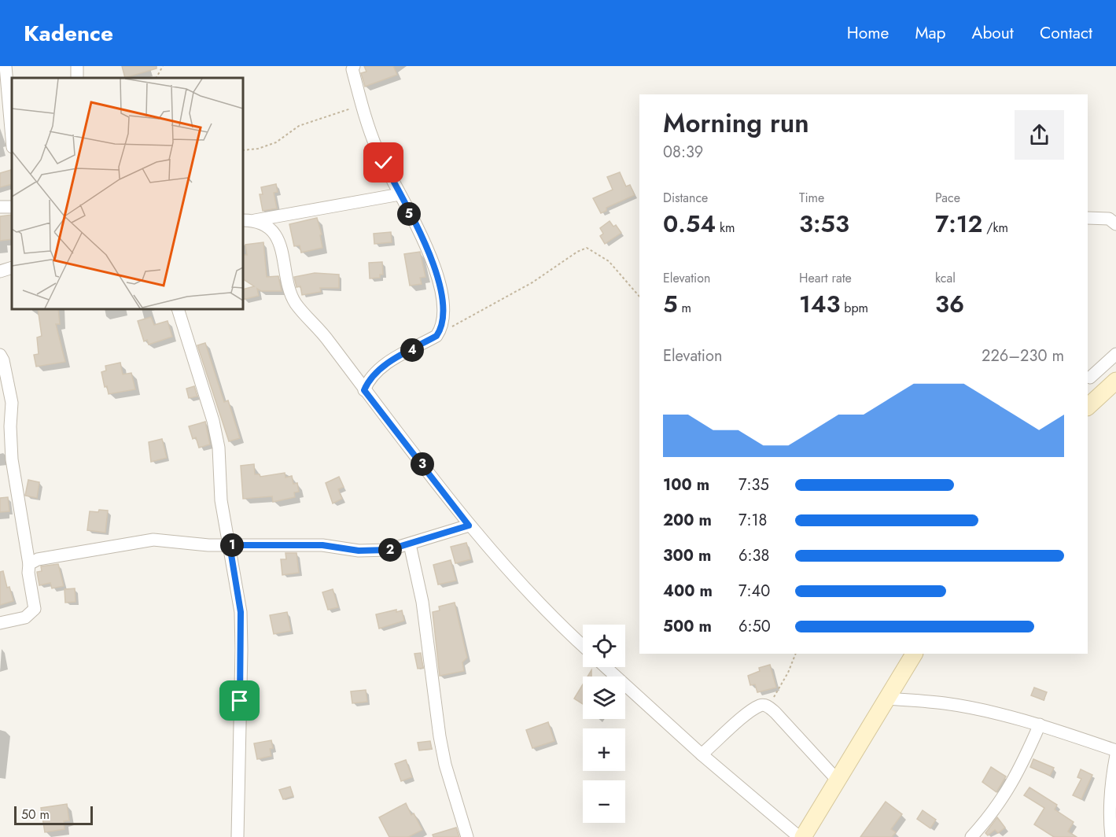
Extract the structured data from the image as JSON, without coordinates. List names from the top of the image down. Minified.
{"scale_bar":"50 m","page":{"header":"Kadence","nav":["Home","Map","About","Contact"],"heading":["Morning run","08:39"],"stats":[["Distance","0.54 km"],["Time","3:53"],["Pace","7:12 /km"],["Elevation","5 m"],["Heart rate","143 bpm"],["kcal","36"]],"pins":["5","4","3","1","2"],"chart":["Elevation","226–230 m"],"list":[{"name":"100 m","note":"7:35"},{"name":"200 m","note":"7:18"},{"name":"300 m","note":"6:38"},{"name":"400 m","note":"7:40"},{"name":"500 m","note":"6:50"}],"map_buttons":["+","−"],"scale":"50 m"}}
